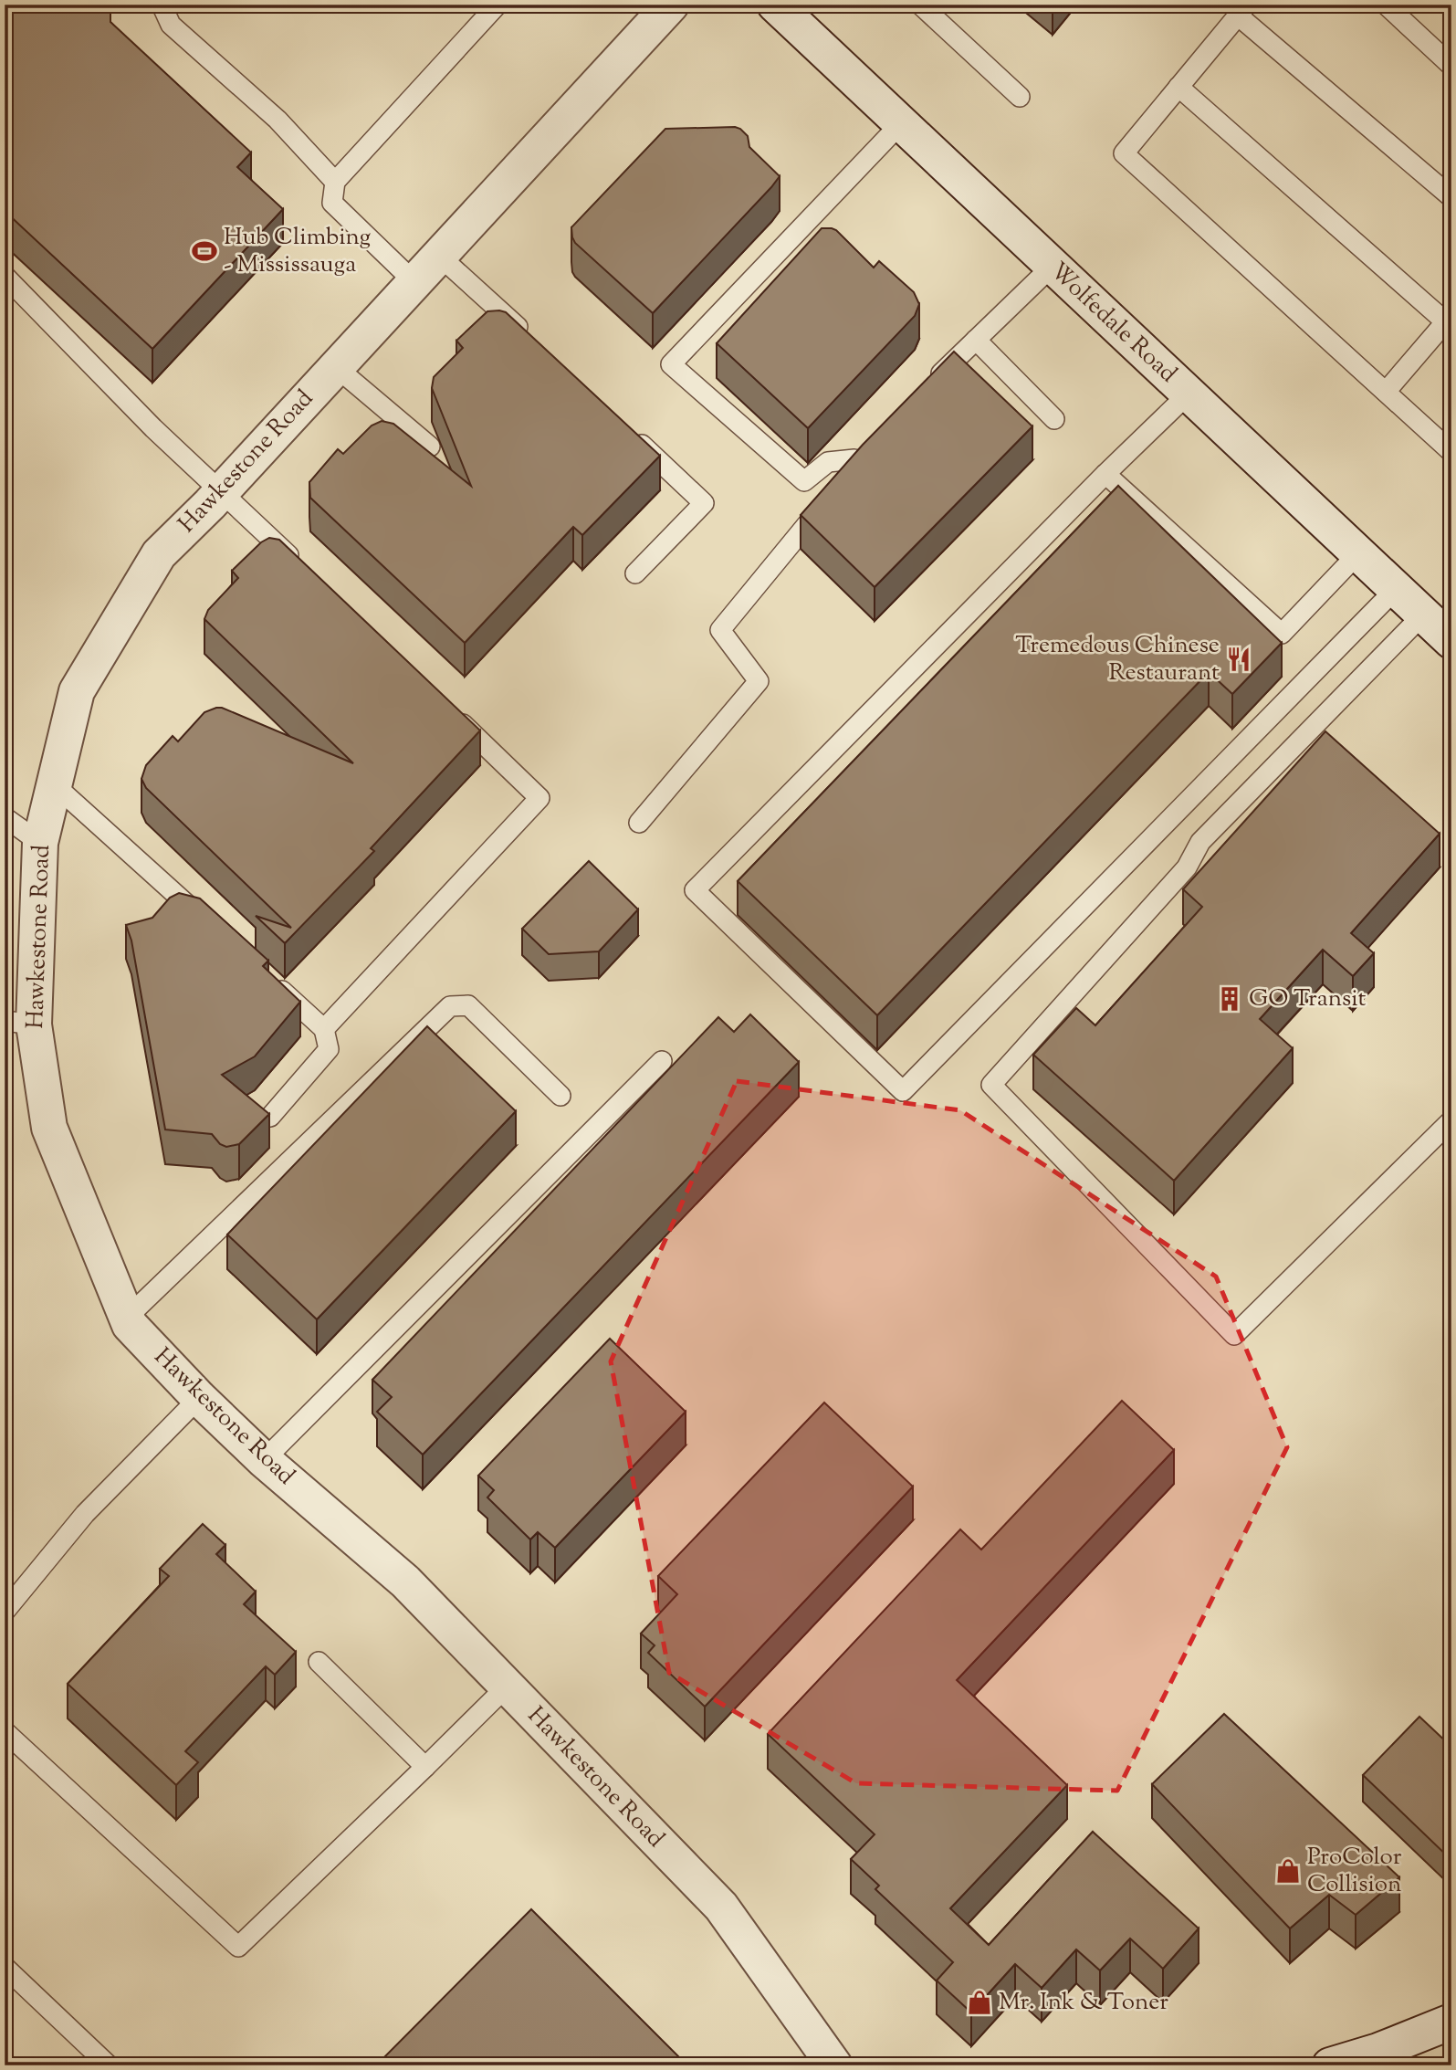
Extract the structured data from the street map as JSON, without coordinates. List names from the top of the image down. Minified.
{"streets":{"street":["Wolfedale Road","Hawkestone Road"]},"places":{"sports":["Hub Climbing - Mississauga"],"restaurant":["Tremedous Chinese Restaurant"],"building":["GO Transit"],"shop":["ProColor Collision","Mr. Ink & Toner"]}}
